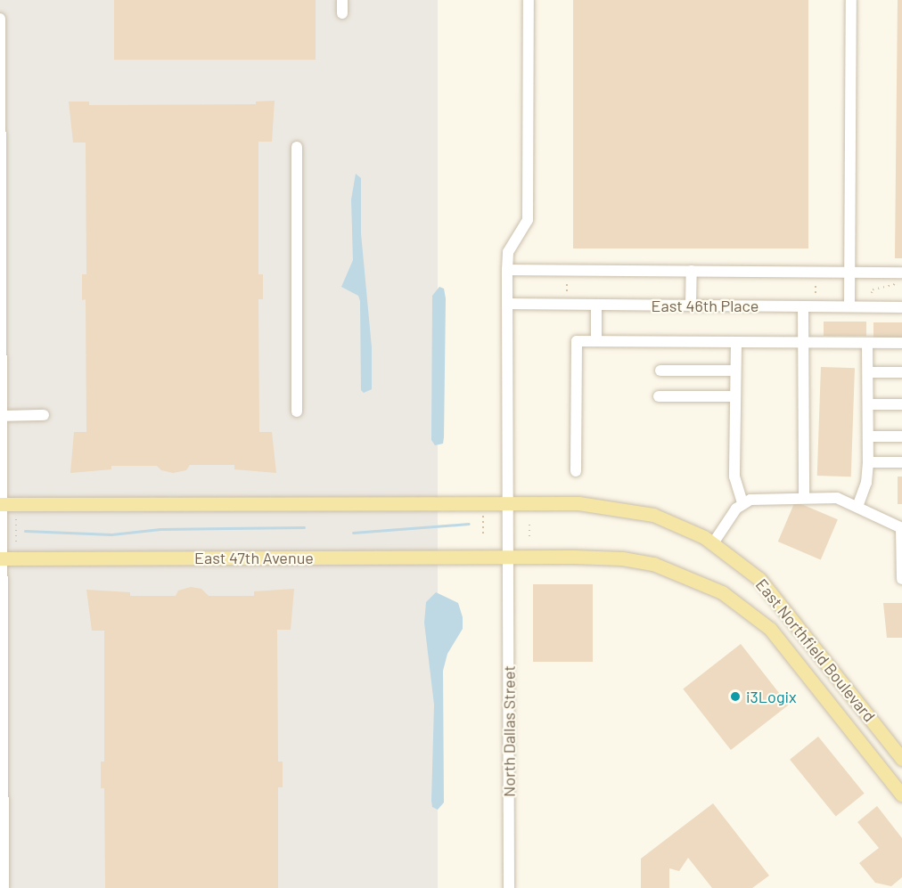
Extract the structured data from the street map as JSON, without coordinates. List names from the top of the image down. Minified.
{"streets":{"main road":["East 47th Avenue","East Northfield Boulevard"],"street":["East 46th Place","North Dallas Street"]},"crossings":[["East 47th Avenue","East Northfield Boulevard"],["East 47th Avenue","North Dallas Street"],["East Northfield Boulevard","North Dallas Street"]],"places":["i3Logix"]}
